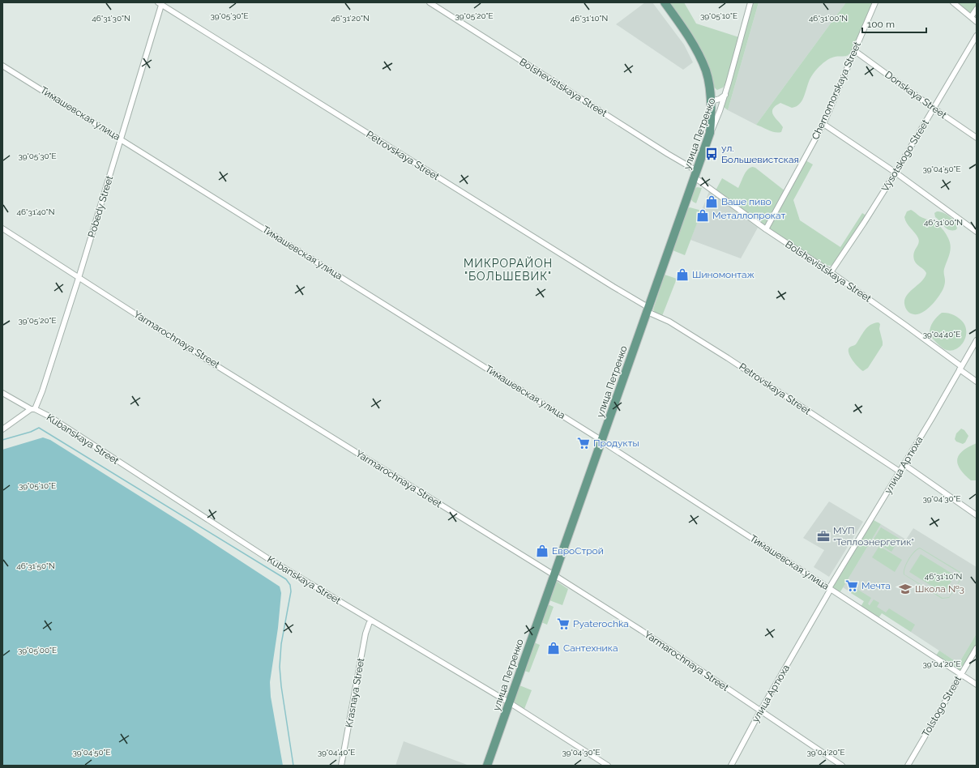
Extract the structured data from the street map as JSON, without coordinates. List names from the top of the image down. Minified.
{"streets":{"main road":["улица Петренко"],"street":["Bolshevistskaya Street","Chernomorskaya Street","Donskaya Street","Тимашевская улица","Petrovskaya Street","Vysotskogo Street","Pobedy Street","Yarmarochnaya Street","Kubanskaya Street","улица Артюха","Krasnaya Street","Tolstogo Street"]},"crossings":[["Bolshevistskaya Street","Chernomorskaya Street"],["Bolshevistskaya Street","улица Петренко"],["Bolshevistskaya Street","Vysotskogo Street"],["Bolshevistskaya Street","улица Артюха"],["Chernomorskaya Street","Donskaya Street"],["Donskaya Street","Vysotskogo Street"],["Тимашевская улица","улица Петренко"],["Тимашевская улица","Pobedy Street"],["Тимашевская улица","улица Артюха"],["Тимашевская улица","Tolstogo Street"],["улица Петренко","Petrovskaya Street"],["улица Петренко","Yarmarochnaya Street"],["улица Петренко","Kubanskaya Street"],["Petrovskaya Street","Pobedy Street"],["Petrovskaya Street","улица Артюха"],["Pobedy Street","Yarmarochnaya Street"],["Pobedy Street","Kubanskaya Street"],["Yarmarochnaya Street","улица Артюха"],["Kubanskaya Street","Krasnaya Street"]],"districts":["МИКРОРАЙОН \"БОЛЬШЕВИК\""],"places":{"bus stop":["ул. Большевистская"],"shop":["Ваше пиво","Металлопрокат","Шиномонтаж","ЕвроСтрой","Сантехника"],"supermarket":["Продукты","Мечта","Pyaterochka"],"office":["МУП \"Теплоэнергетик\""],"school or university":["Школа №3"]},"scale_bar":"100 m","coordinates":["39°05'30\"E","39°05'20\"E","39°05'10\"E","46°31'30\"N","46°31'20\"N","46°31'10\"N","46°31'00\"N","39°04'50\"E","46°31'40\"N","39°04'40\"E","39°04'30\"E","46°31'50\"N","39°05'00\"E","39°04'20\"E"]}
